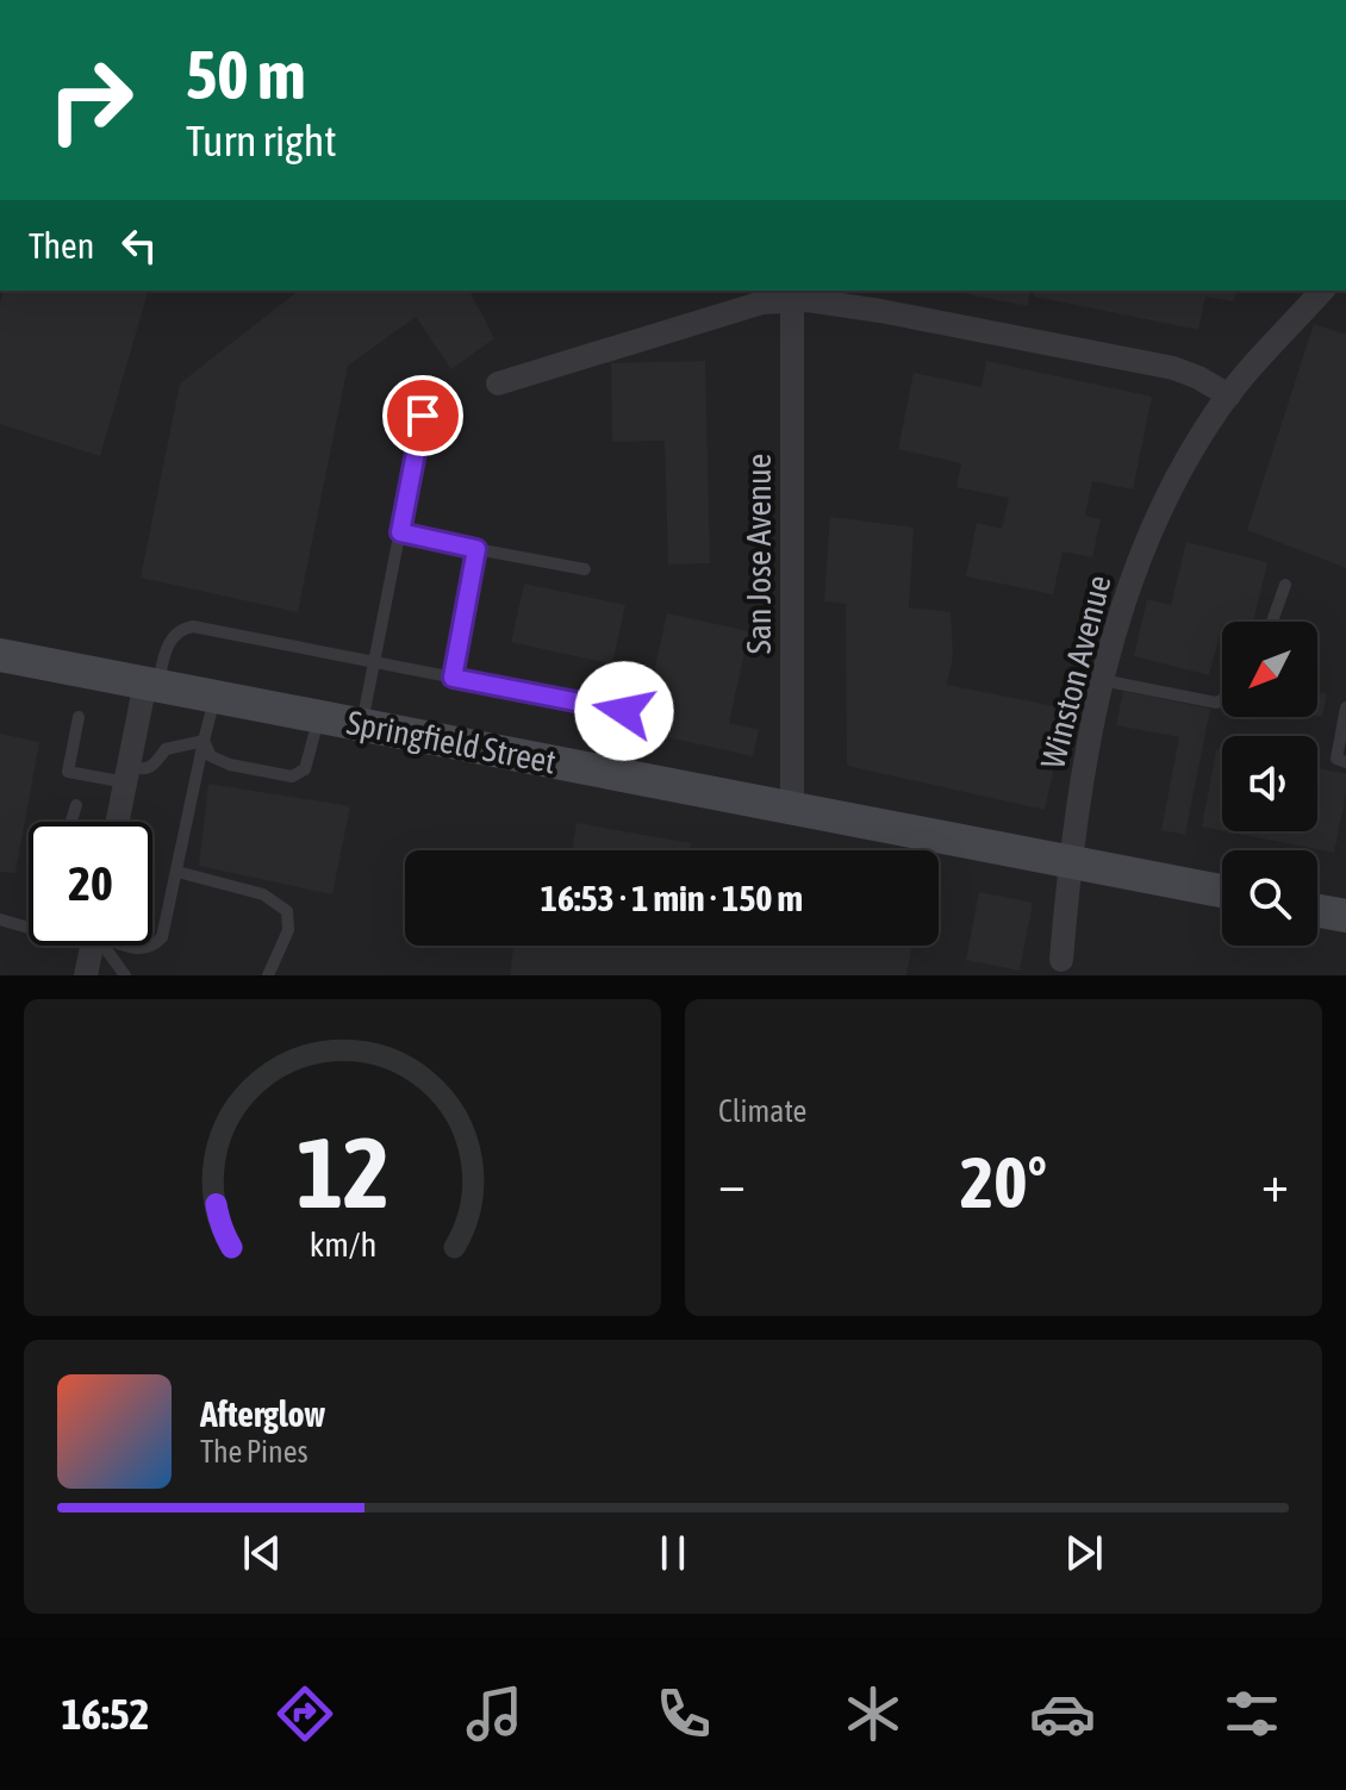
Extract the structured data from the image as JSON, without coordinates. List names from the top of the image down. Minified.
{"streets":{"main road":["Springfield Street"],"street":["San Jose Avenue","Winston Avenue"]},"crossings":[["San Jose Avenue","Springfield Street"],["Winston Avenue","Springfield Street"]],"north":"bottom left","page":{"turn":["50 m","Turn right"],"then":"Then","limit":"20","trip":"16:53 · 1 min · 150 m","tile":"Climate","heat":["−","20°","+"],"song":["Afterglow","The Pines"],"tabs":"16:52","gauge":["12","km/h"]}}
